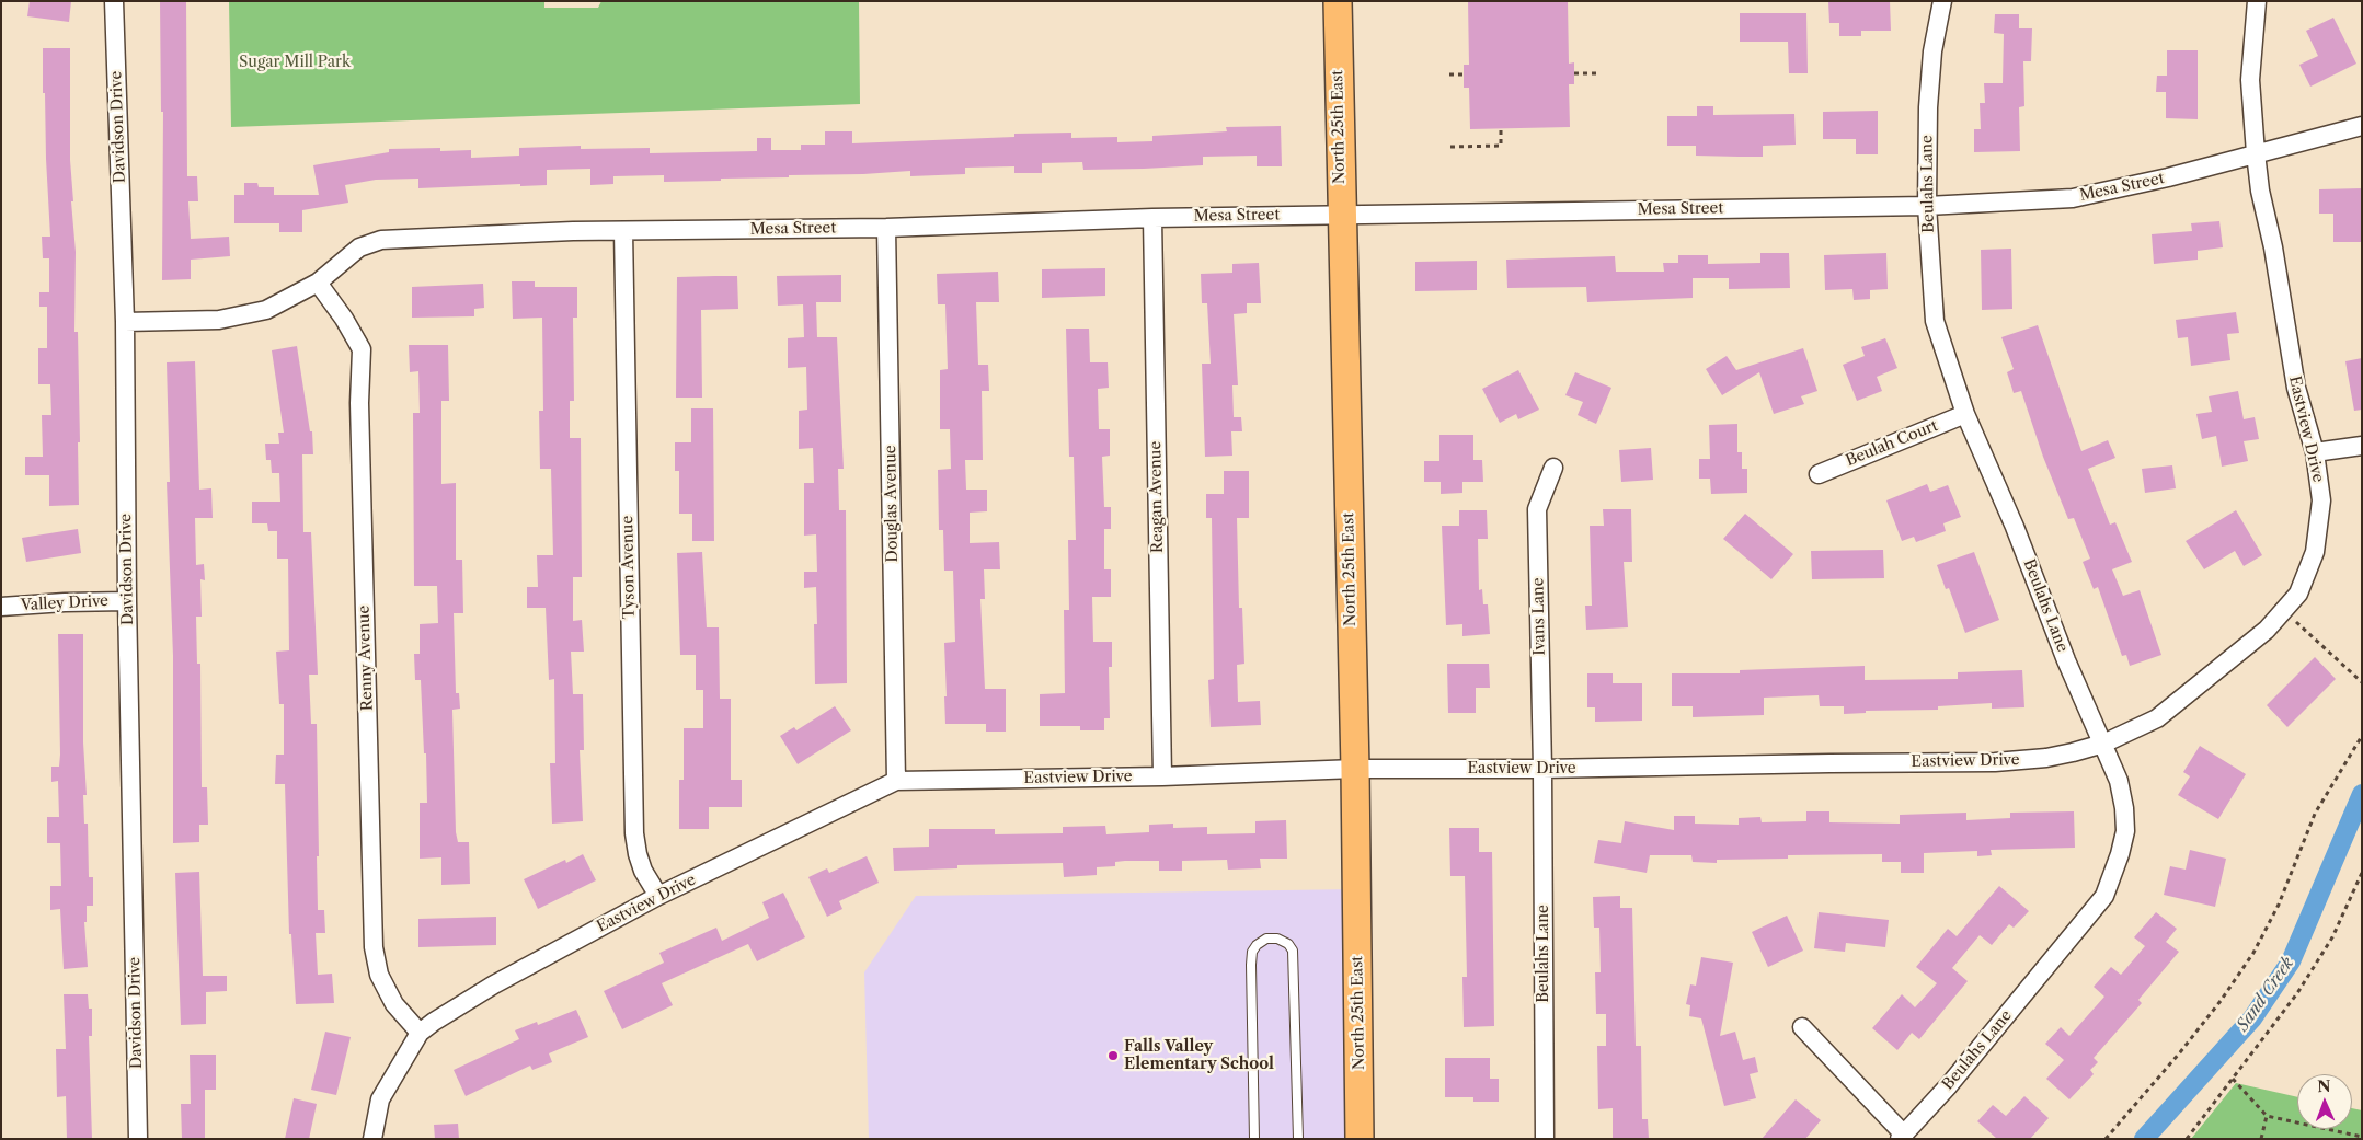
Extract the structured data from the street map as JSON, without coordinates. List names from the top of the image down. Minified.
{"streets":{"main road":["North 25th East"],"street":["Davidson Drive","Beulahs Lane","Mesa Street","Eastview Drive","Beulah Court","Reagan Avenue","Douglas Avenue","Tyson Avenue","Valley Drive","Ivans Lane","Renny Avenue"]},"crossings":[["Davidson Drive","Mesa Street"],["Davidson Drive","Valley Drive"],["North 25th East","Mesa Street"],["North 25th East","Eastview Drive"],["Beulahs Lane","Mesa Street"],["Beulahs Lane","Eastview Drive"],["Beulahs Lane","Beulah Court"],["Beulahs Lane","Ivans Lane"],["Mesa Street","Eastview Drive"],["Mesa Street","Reagan Avenue"],["Mesa Street","Douglas Avenue"],["Mesa Street","Tyson Avenue"],["Mesa Street","Renny Avenue"],["Eastview Drive","Reagan Avenue"],["Eastview Drive","Douglas Avenue"],["Eastview Drive","Tyson Avenue"],["Eastview Drive","Ivans Lane"],["Eastview Drive","Renny Avenue"]],"water":["Sand Creek"],"parks":["Sugar Mill Park"],"places":["Falls Valley Elementary School"],"north":"top"}
